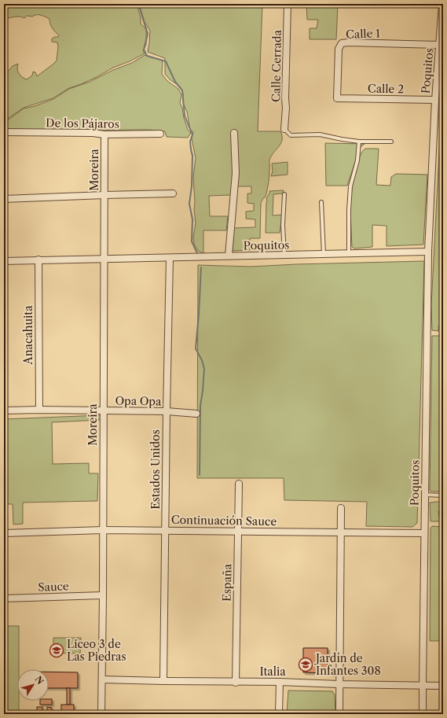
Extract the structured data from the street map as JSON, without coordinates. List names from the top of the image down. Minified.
{"streets":{"street":["Calle 1","Calle Cerrada","Poquitos","Calle 2","De los Pájaros","Moreira","Anacahuita","Opa Opa","Estados Unidos","Continuación Sauce","España","Sauce","Italia"]},"crossings":[["Calle 1","Poquitos"],["Calle 1","Calle 2"],["Poquitos","Calle 2"],["Poquitos","Moreira"],["Poquitos","Anacahuita"],["Poquitos","Estados Unidos"],["Poquitos","Continuación Sauce"],["Poquitos","Italia"],["De los Pájaros","Moreira"],["Moreira","Opa Opa"],["Moreira","Continuación Sauce"],["Moreira","Sauce"],["Moreira","Italia"],["Anacahuita","Opa Opa"],["Opa Opa","Estados Unidos"],["Estados Unidos","Continuación Sauce"],["Estados Unidos","Italia"],["Continuación Sauce","España"],["España","Italia"]],"places":{"school or university":["Liceo 3 de Las Piedras","Jardín de Infantes 308"]},"north":"top right"}
